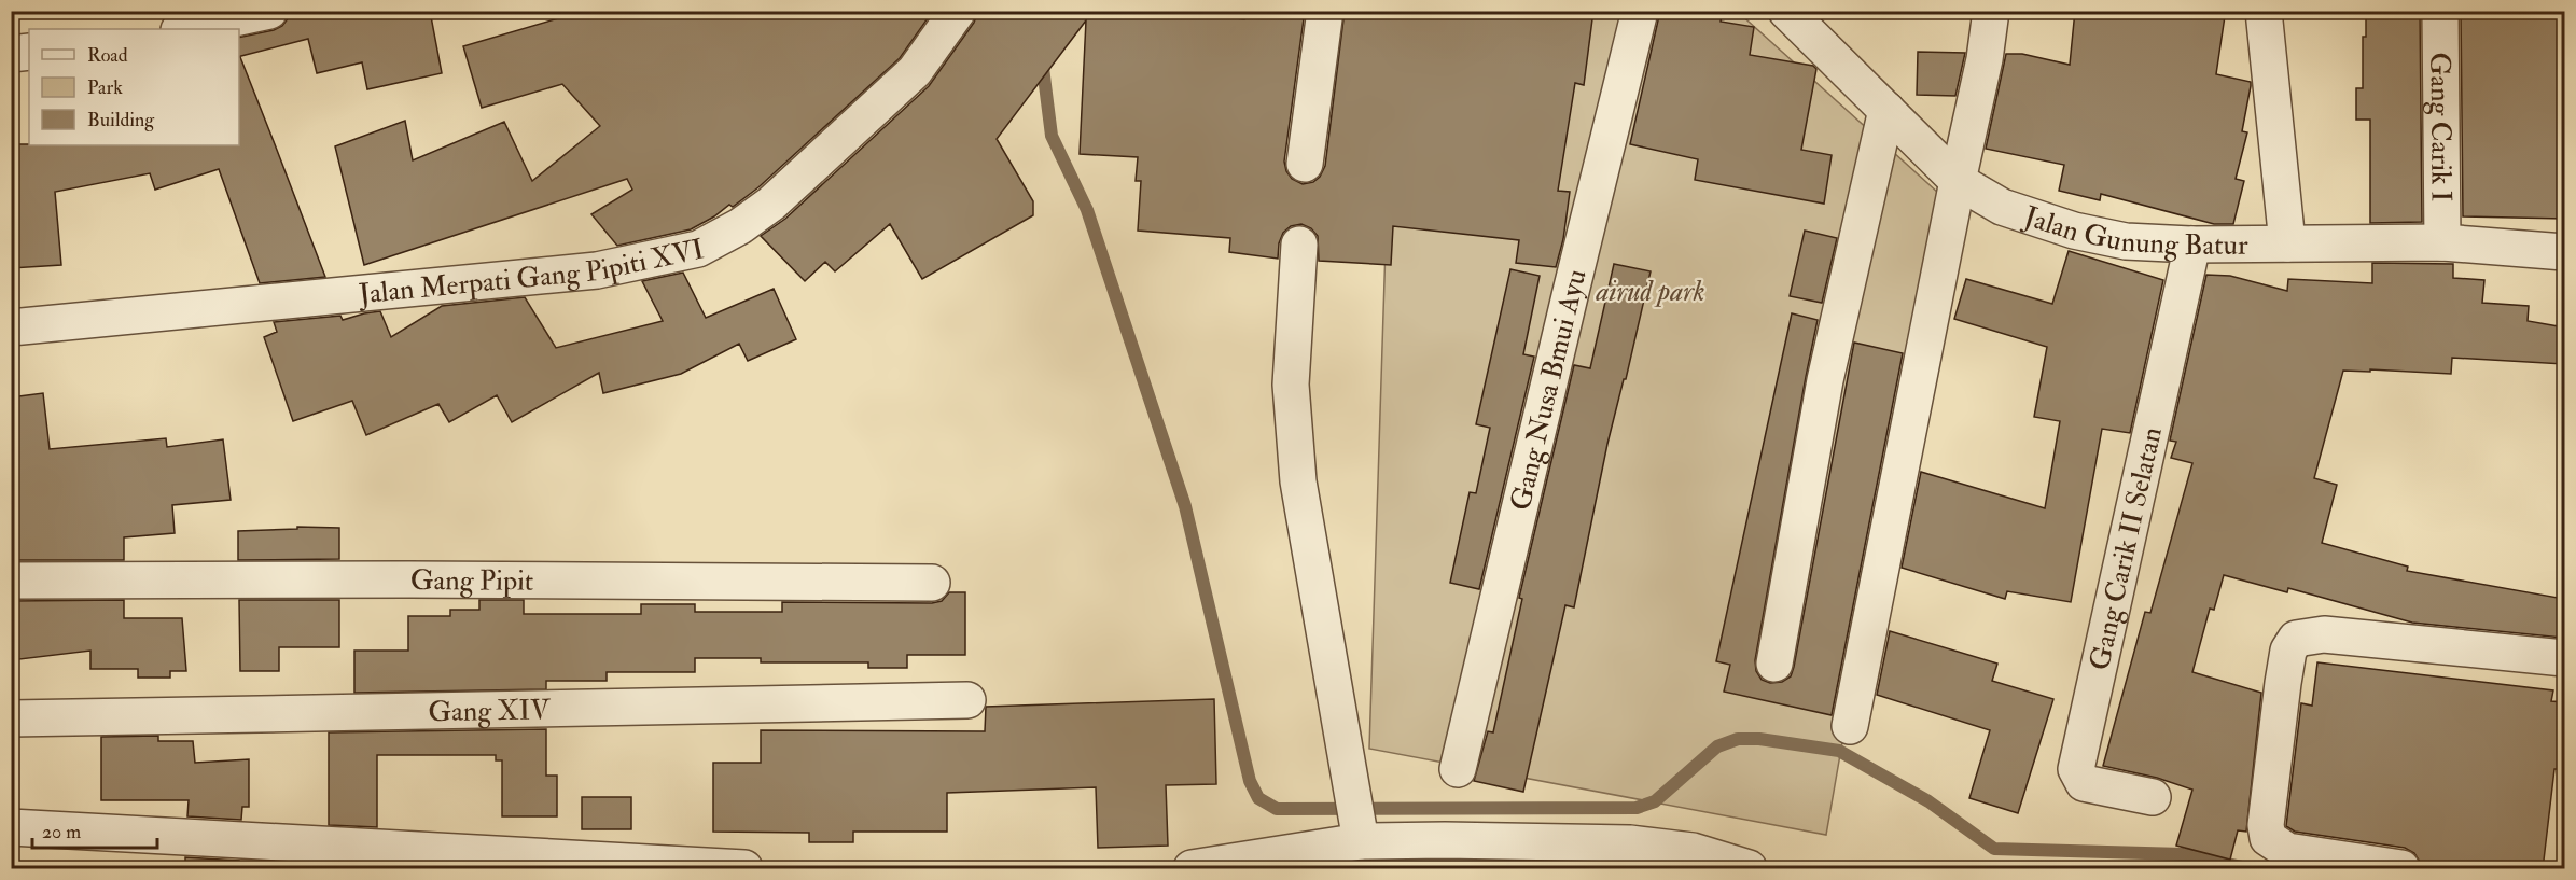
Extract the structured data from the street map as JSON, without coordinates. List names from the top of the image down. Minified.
{"streets":{"street":["Gang Carik I","Jalan Gunung Batur","Jalan Merpati Gang Pipiti XVI","Gang Nusa Bmui Ayu","Gang Carik II Selatan","Gang Pipit","Gang XIV"]},"crossings":[["Gang Carik I","Jalan Gunung Batur"],["Jalan Gunung Batur","Gang Carik II Selatan"]],"parks":["airud park"],"legend":["Road","Park","Building"],"scale_bar":"20 m"}
